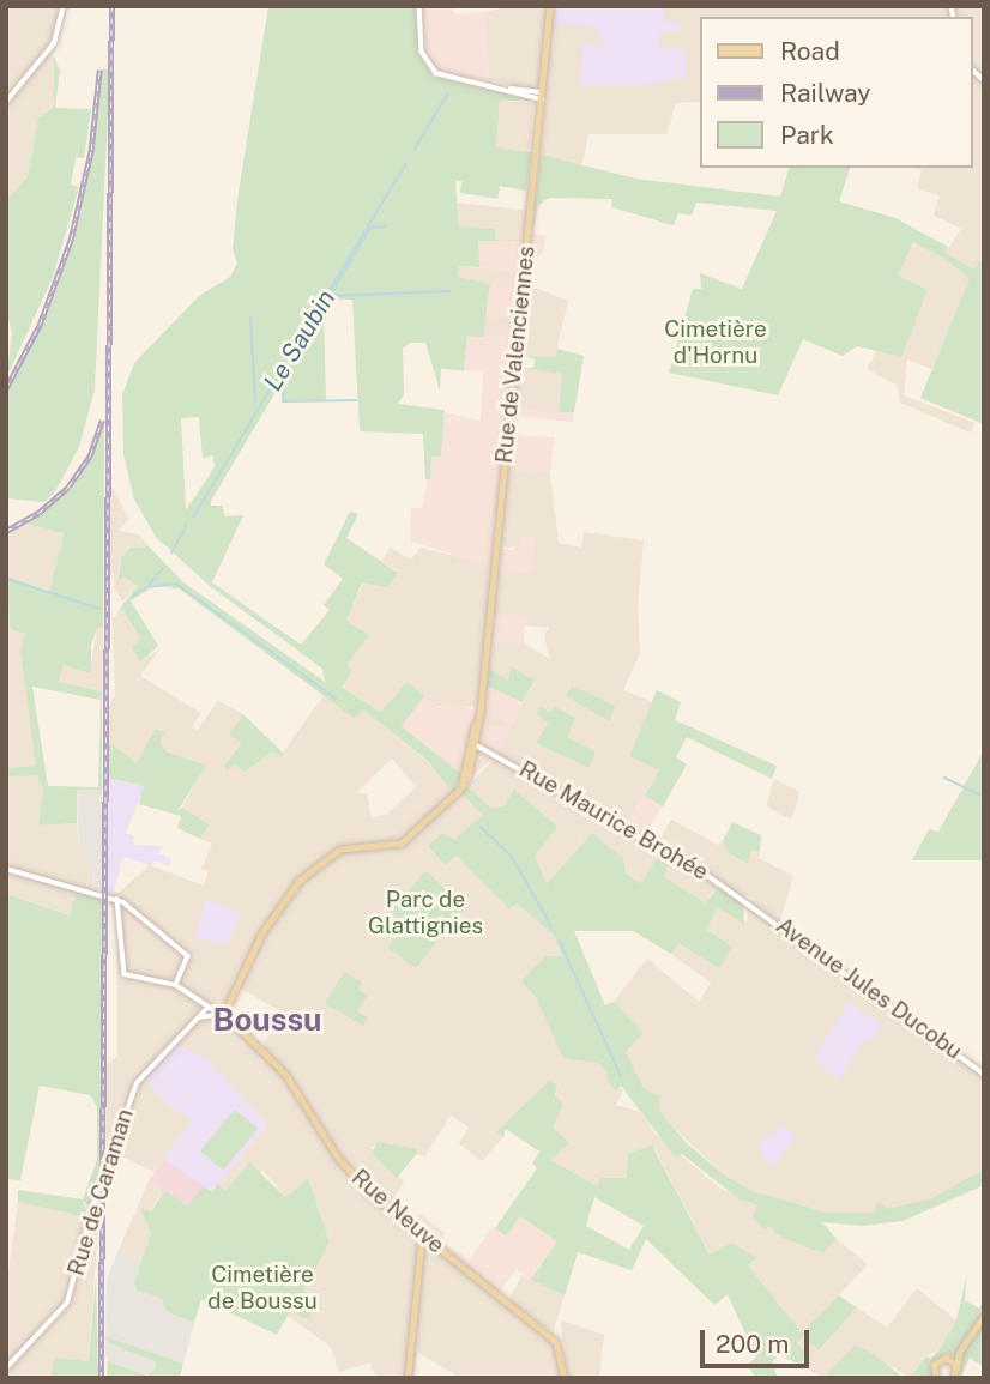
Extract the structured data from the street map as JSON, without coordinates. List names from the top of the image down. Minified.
{"streets":{"main road":["Rue de Valenciennes","Rue Neuve"],"street":["Rue Maurice Brohée","Avenue Jules Ducobu","Rue de Caraman"]},"crossings":[["Rue de Valenciennes","Rue Maurice Brohée"],["Rue de Valenciennes","Rue Neuve"],["Rue Maurice Brohée","Avenue Jules Ducobu"]],"districts":["Boussu"],"water":["Le Saubin"],"parks":["Cimetière d'Hornu","Parc de Glattignies","Cimetière de Boussu"],"legend":["Road","Railway","Park"],"scale_bar":"200 m"}
